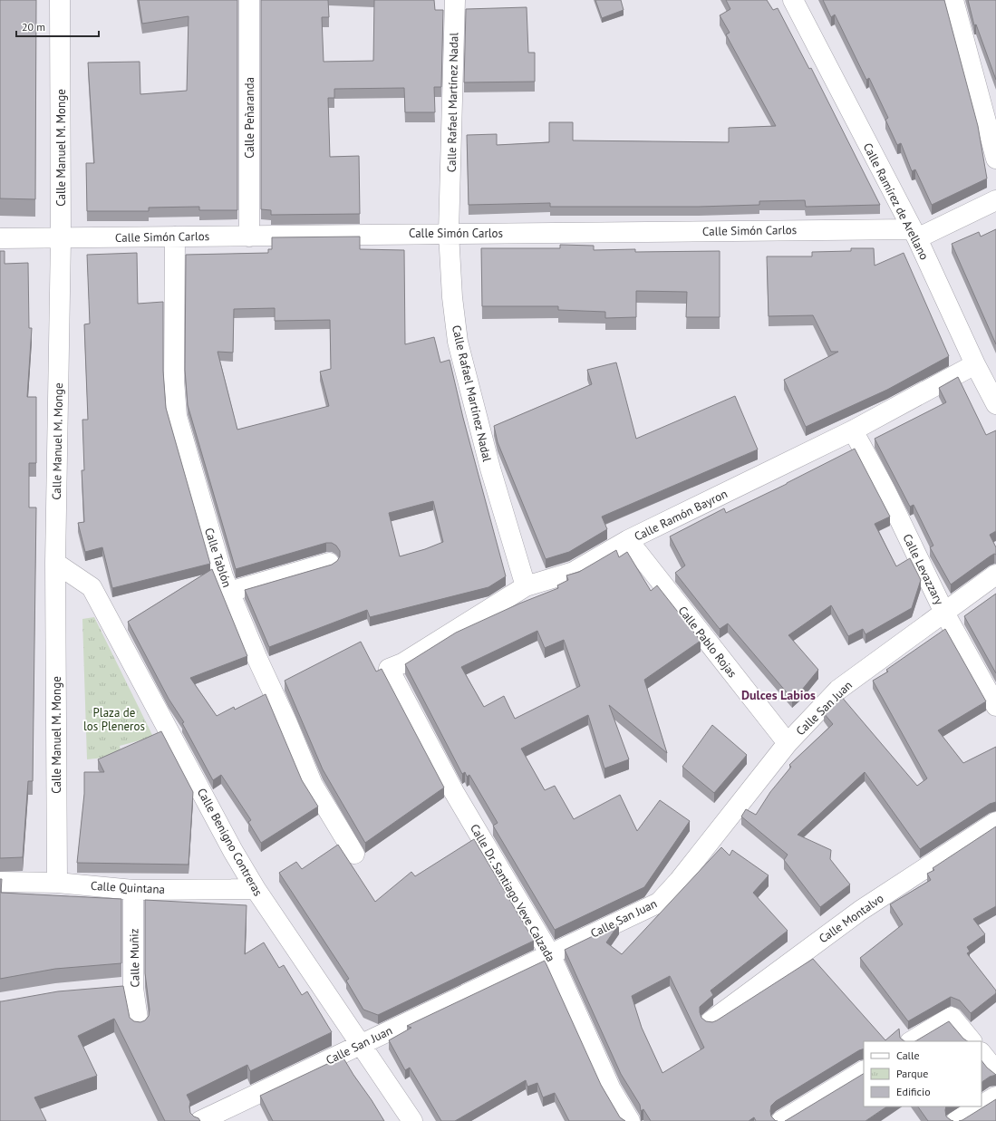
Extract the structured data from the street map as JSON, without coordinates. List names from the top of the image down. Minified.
{"streets":{"street":["Calle Rafael Martínez Nadal","Calle Peñaranda","Calle Manuel M. Monge","Calle Ramírez de Arellano","Calle Simón Carlos","Calle Ramón Bayron","Calle Tablón","Calle Levazzary","Calle Pablo Rojas","Calle San Juan","Calle Benigno Contreras","Calle Quintana","Calle Dr. Santiago Veve Calzada","Calle Montalvo","Calle Muñiz"]},"crossings":[["Calle Rafael Martínez Nadal","Calle Simón Carlos"],["Calle Rafael Martínez Nadal","Calle Ramón Bayron"],["Calle Peñaranda","Calle Simón Carlos"],["Calle Manuel M. Monge","Calle Simón Carlos"],["Calle Manuel M. Monge","Calle Benigno Contreras"],["Calle Manuel M. Monge","Calle Quintana"],["Calle Ramírez de Arellano","Calle Simón Carlos"],["Calle Ramírez de Arellano","Calle Ramón Bayron"],["Calle Simón Carlos","Calle Tablón"],["Calle Ramón Bayron","Calle Levazzary"],["Calle Ramón Bayron","Calle Pablo Rojas"],["Calle Ramón Bayron","Calle Dr. Santiago Veve Calzada"],["Calle Levazzary","Calle San Juan"],["Calle Pablo Rojas","Calle San Juan"],["Calle San Juan","Calle Benigno Contreras"],["Calle San Juan","Calle Dr. Santiago Veve Calzada"],["Calle Benigno Contreras","Calle Quintana"],["Calle Quintana","Calle Muñiz"]],"districts":["Dulces Labios"],"parks":["Plaza de los Pleneros"],"legend":["Calle","Parque","Edificio"],"scale_bar":"20 m"}
